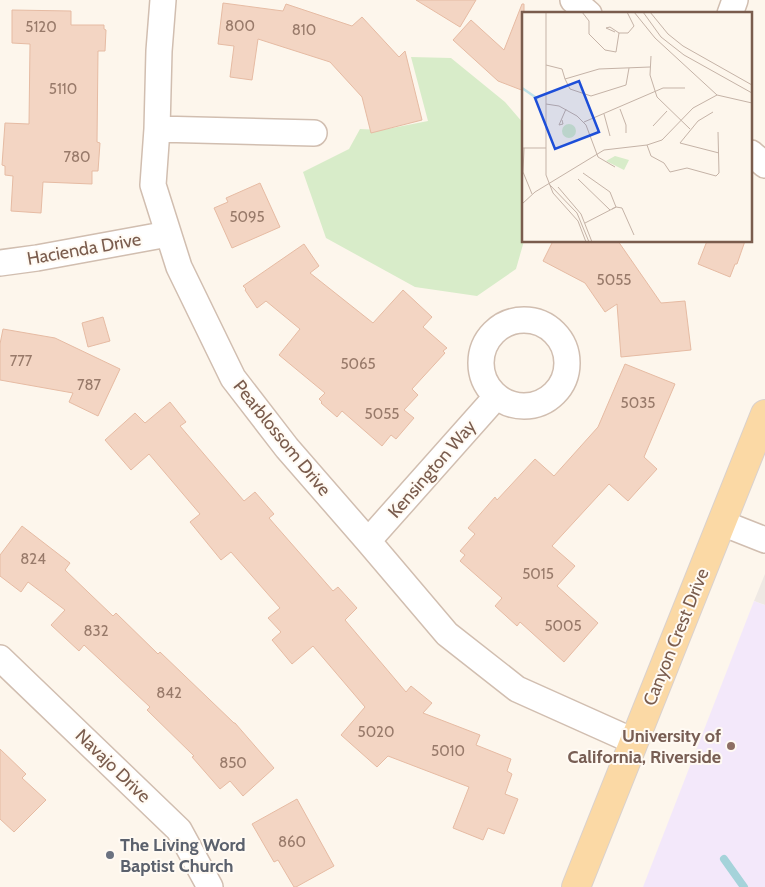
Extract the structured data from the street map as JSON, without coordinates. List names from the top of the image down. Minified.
{"streets":{"main road":["Canyon Crest Drive"],"street":["Hacienda Drive","Pearblossom Drive","Kensington Way","Navajo Drive"]},"crossings":[["Hacienda Drive","Pearblossom Drive"],["Pearblossom Drive","Kensington Way"],["Pearblossom Drive","Canyon Crest Drive"]],"places":["University of California, Riverside","The Living Word Baptist Church"],"house_numbers":["800","5120","810","5110","780","5095","5055","777","5065","787","5035","5055","824","5015","5005","832","842","5020","5010","850","860"]}
